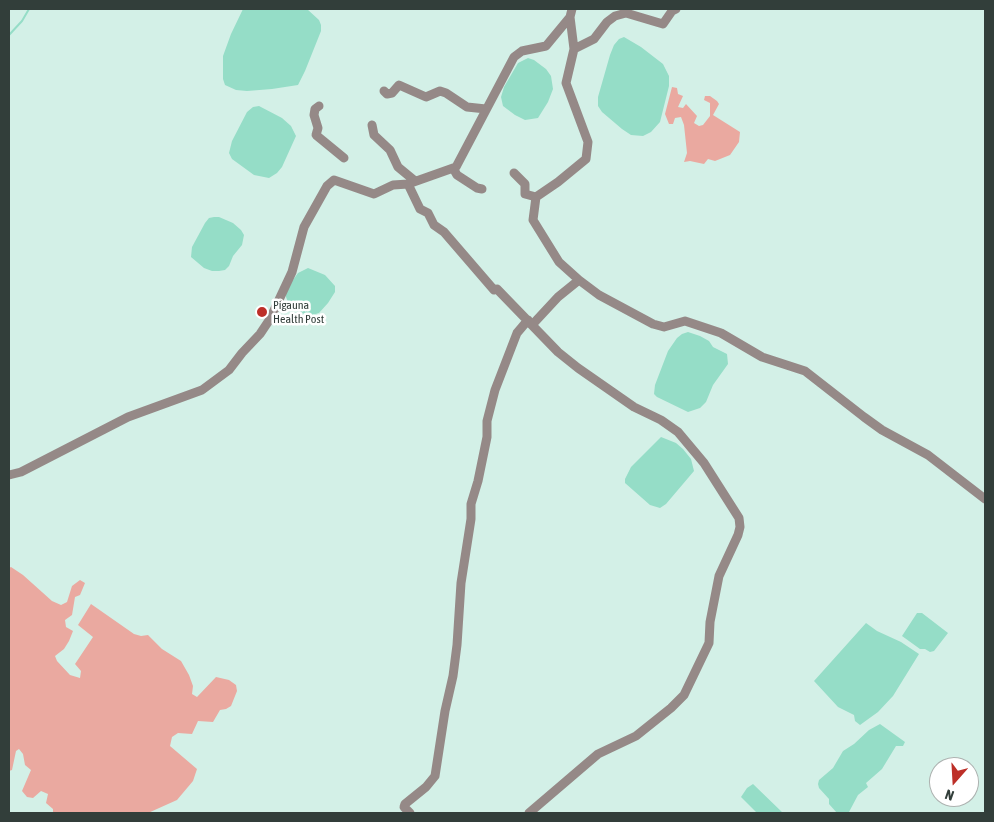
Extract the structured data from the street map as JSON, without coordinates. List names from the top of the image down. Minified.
{"places":["Pigauna Health Post"],"north":"bottom"}
